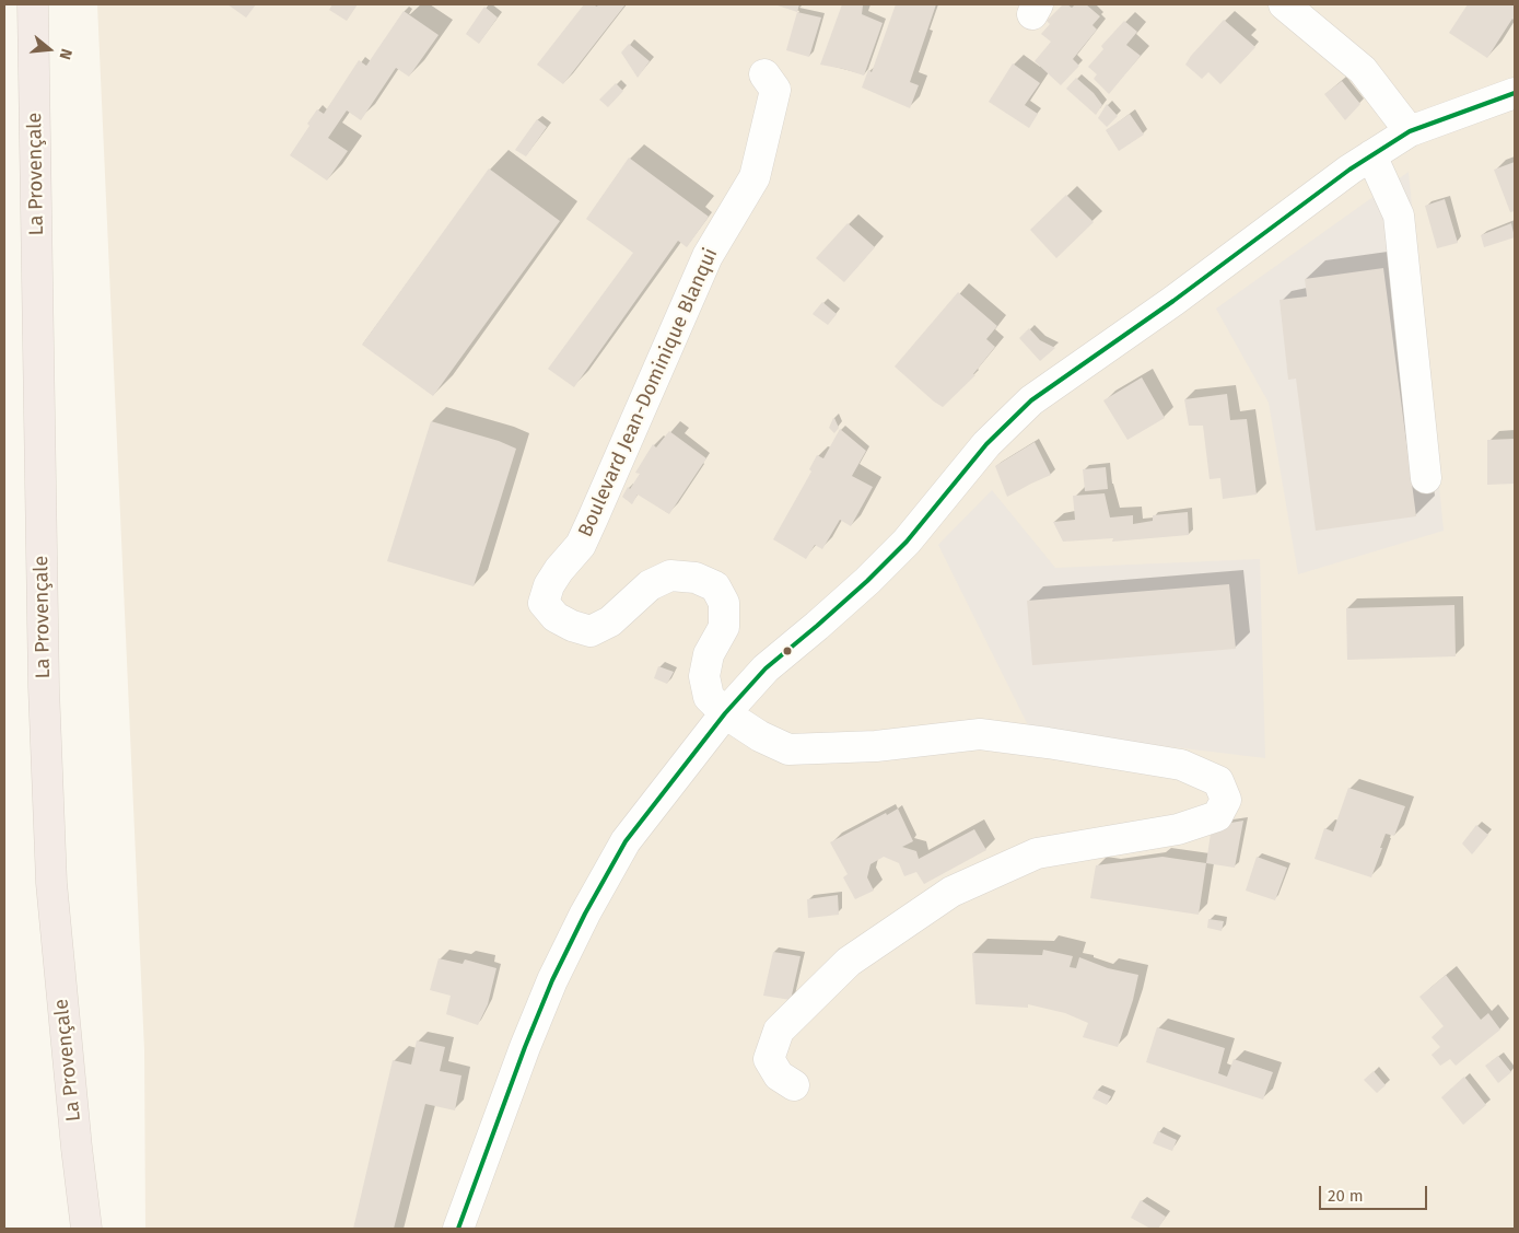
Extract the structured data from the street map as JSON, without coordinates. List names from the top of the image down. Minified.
{"streets":{"highway":["La Provençale"],"street":["Boulevard Jean-Dominique Blanqui"]},"scale_bar":"20 m","north":"right"}
